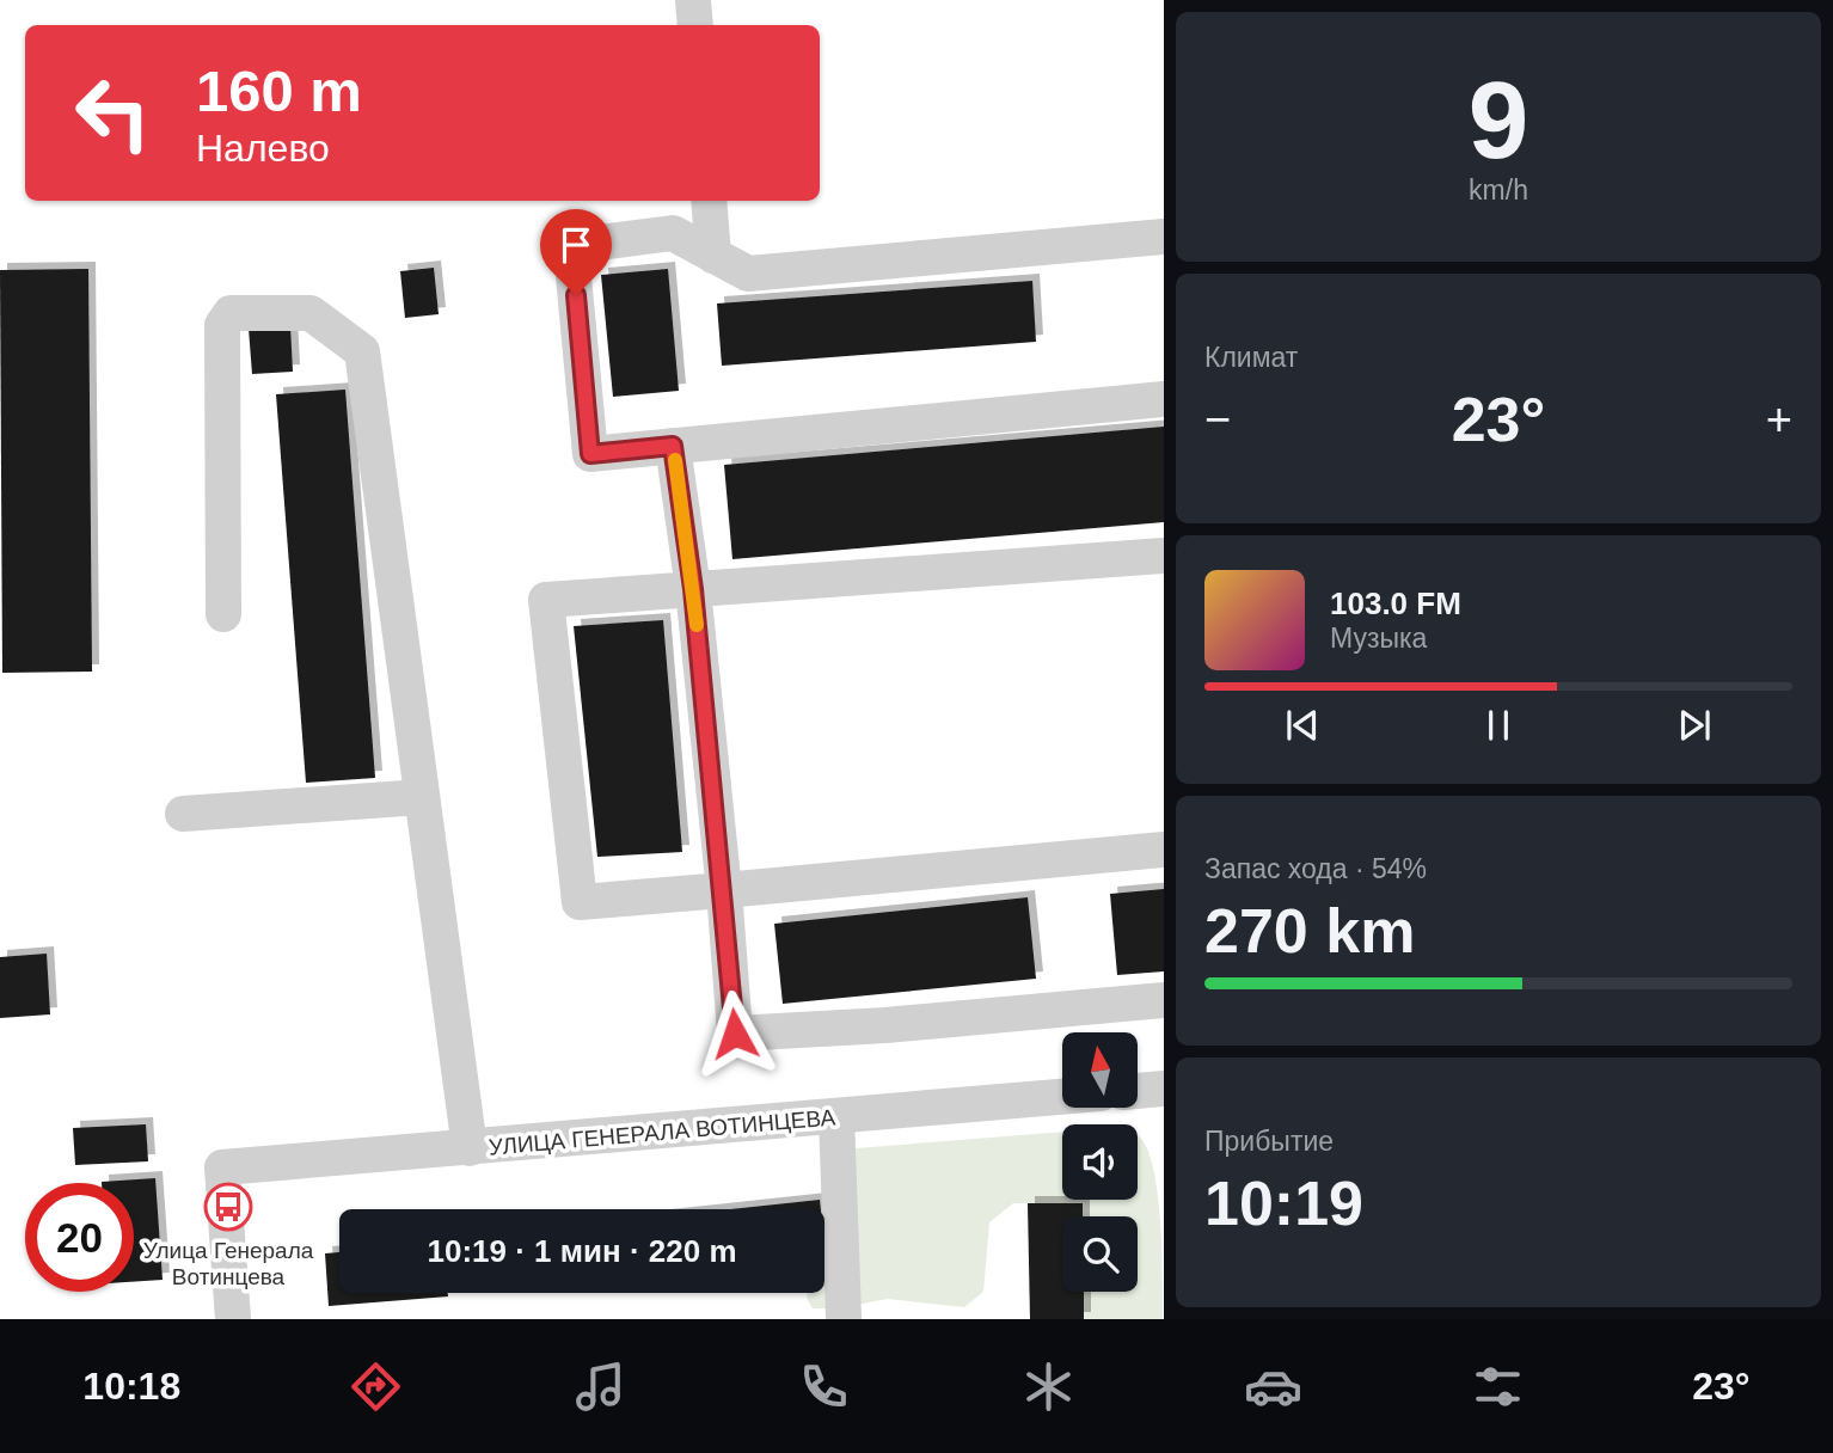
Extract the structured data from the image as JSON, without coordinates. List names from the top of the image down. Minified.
{"streets":{"street":["УЛИЦА ГЕНЕРАЛА ВОТИНЦЕВА"]},"places":{"bus stop":["Улица Генерала Вотинцева"]},"north":"top","page":{"tile":[["9","km/h"],"Климат",["Запас хода · 54%","270 km"],["Прибытие","10:19"]],"turn":["160 m","Налево"],"heat":["−","23°","+"],"song":["103.0 FM","Музыка"],"limit":"20","trip":"10:19 · 1 мин · 220 m","tabs":["10:18","23°"]}}
